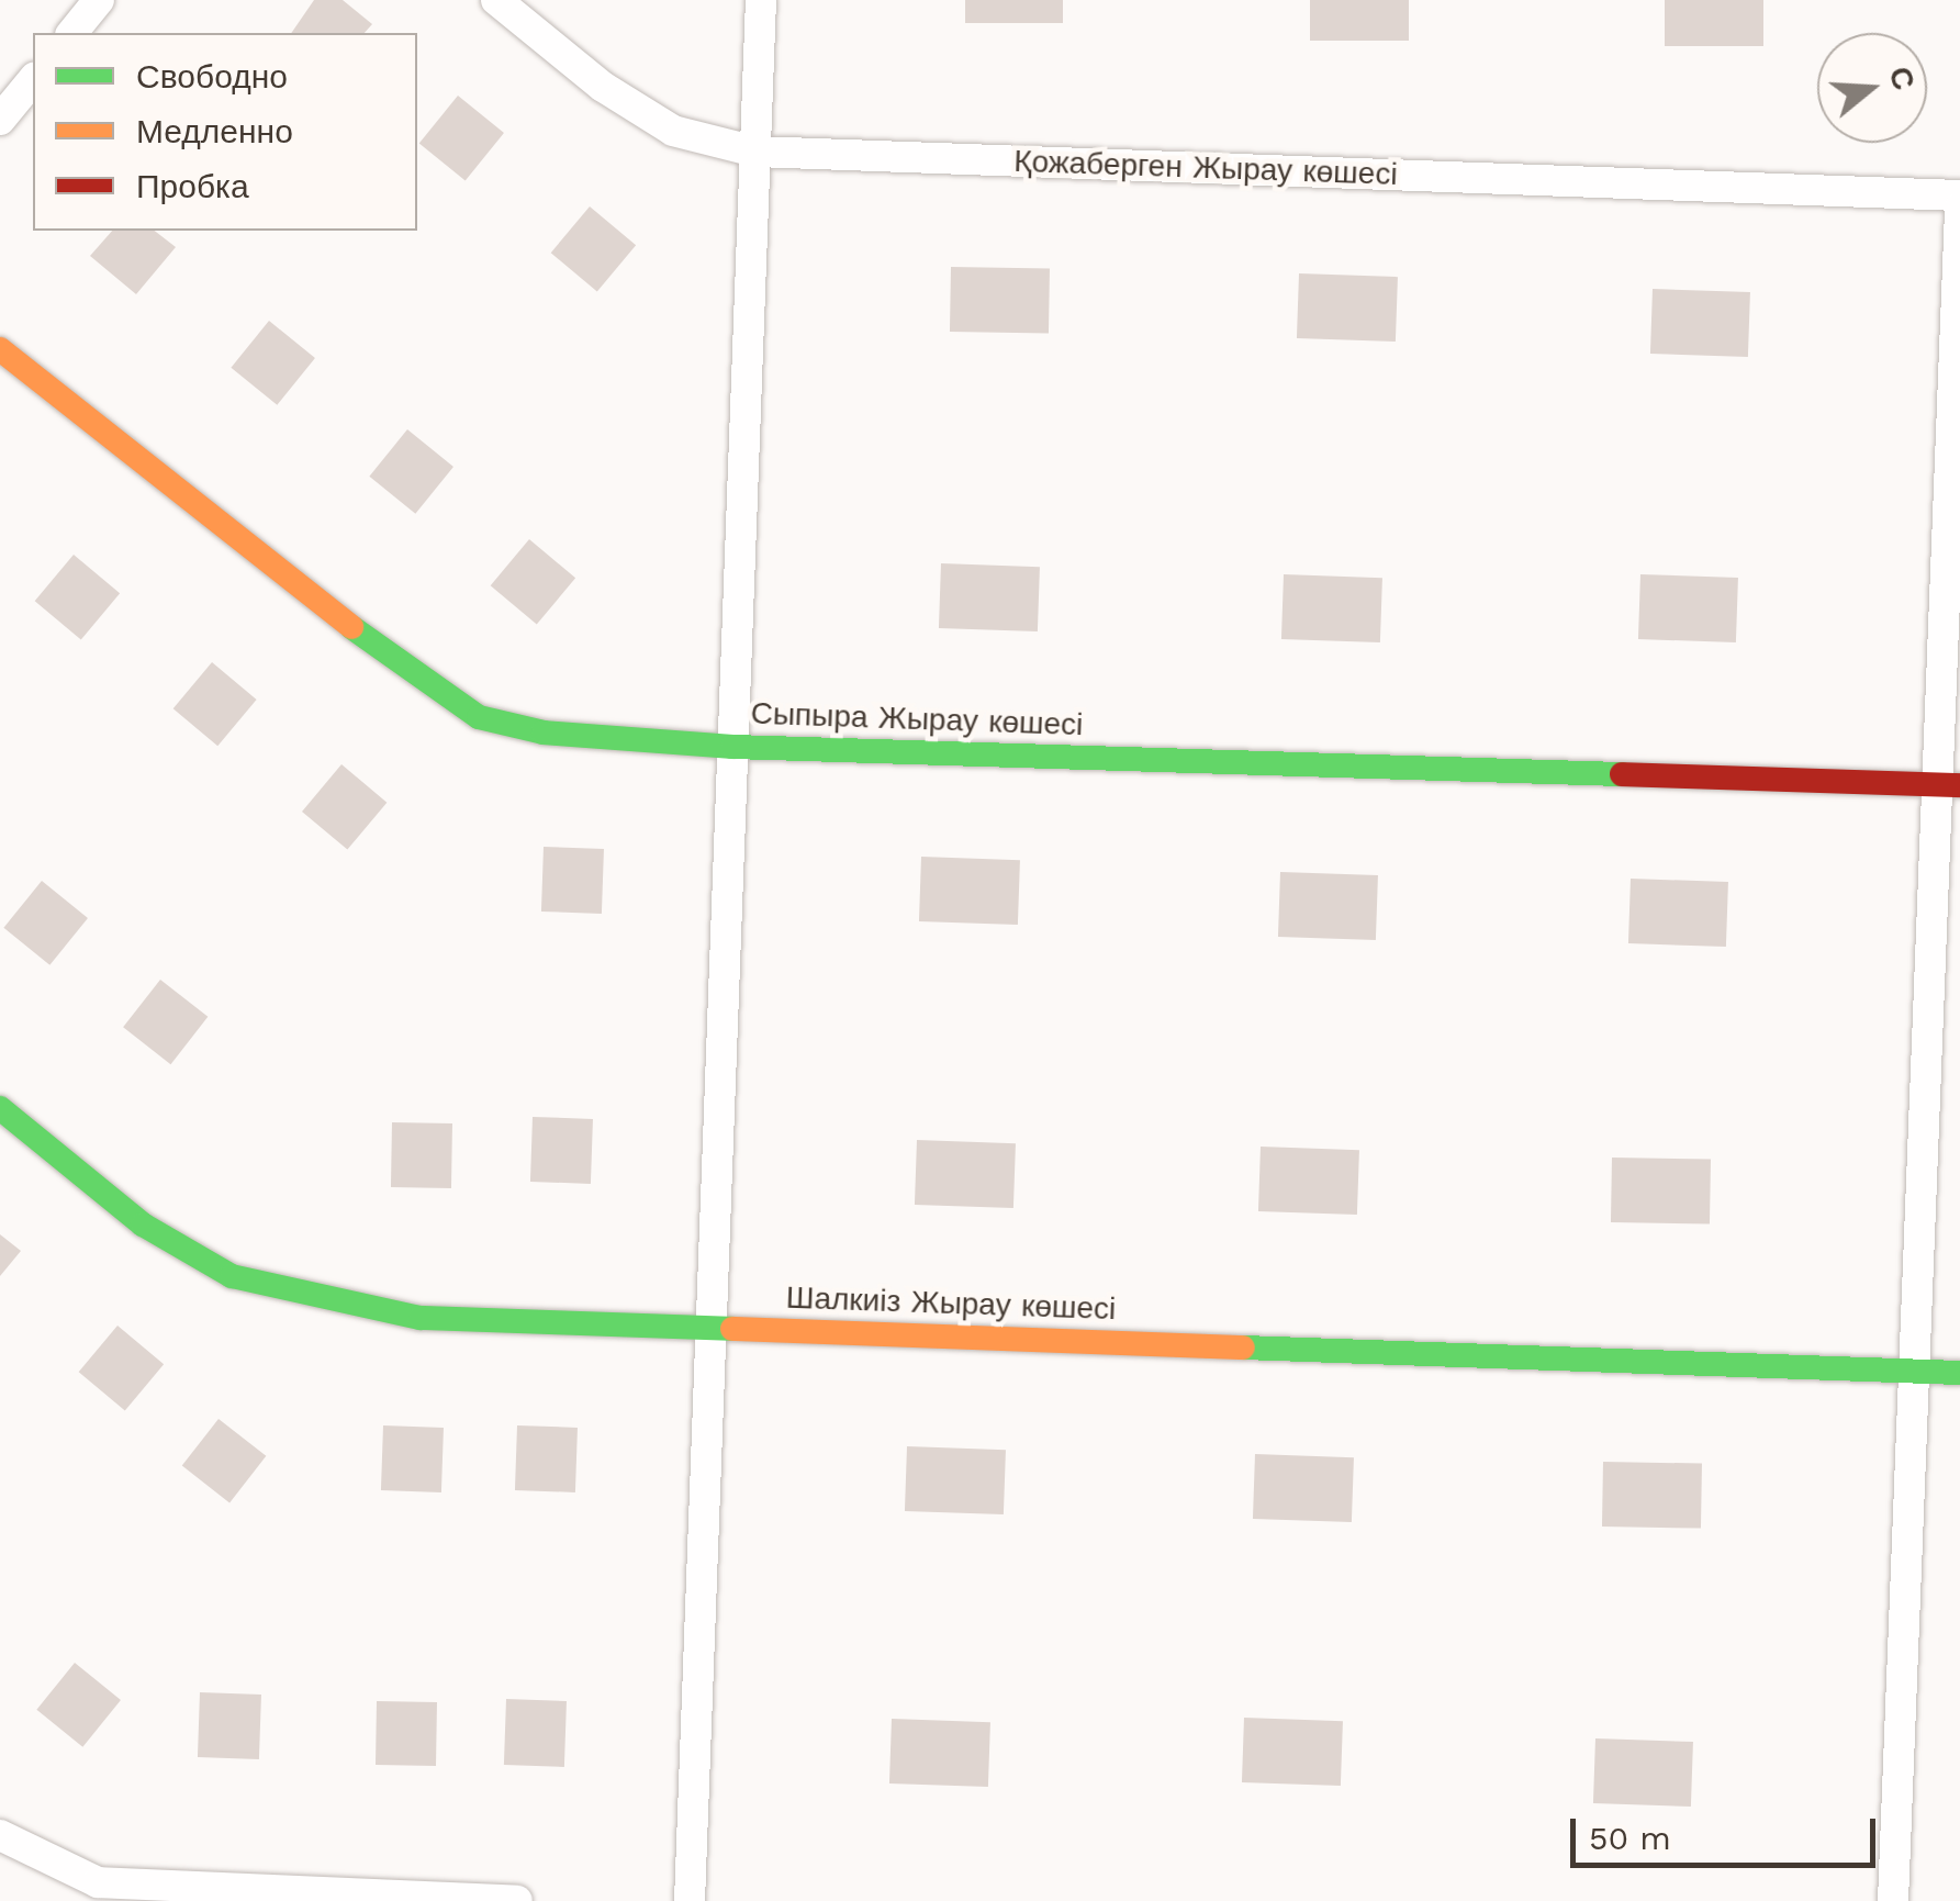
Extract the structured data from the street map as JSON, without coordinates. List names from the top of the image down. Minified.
{"streets":{"street":["Қожаберген Жырау көшесі","Сыпыра Жырау көшесі","Шалкиіз Жырау көшесі"]},"legend":["Свободно","Медленно","Пробка"],"scale_bar":"50 m","north":"right"}
